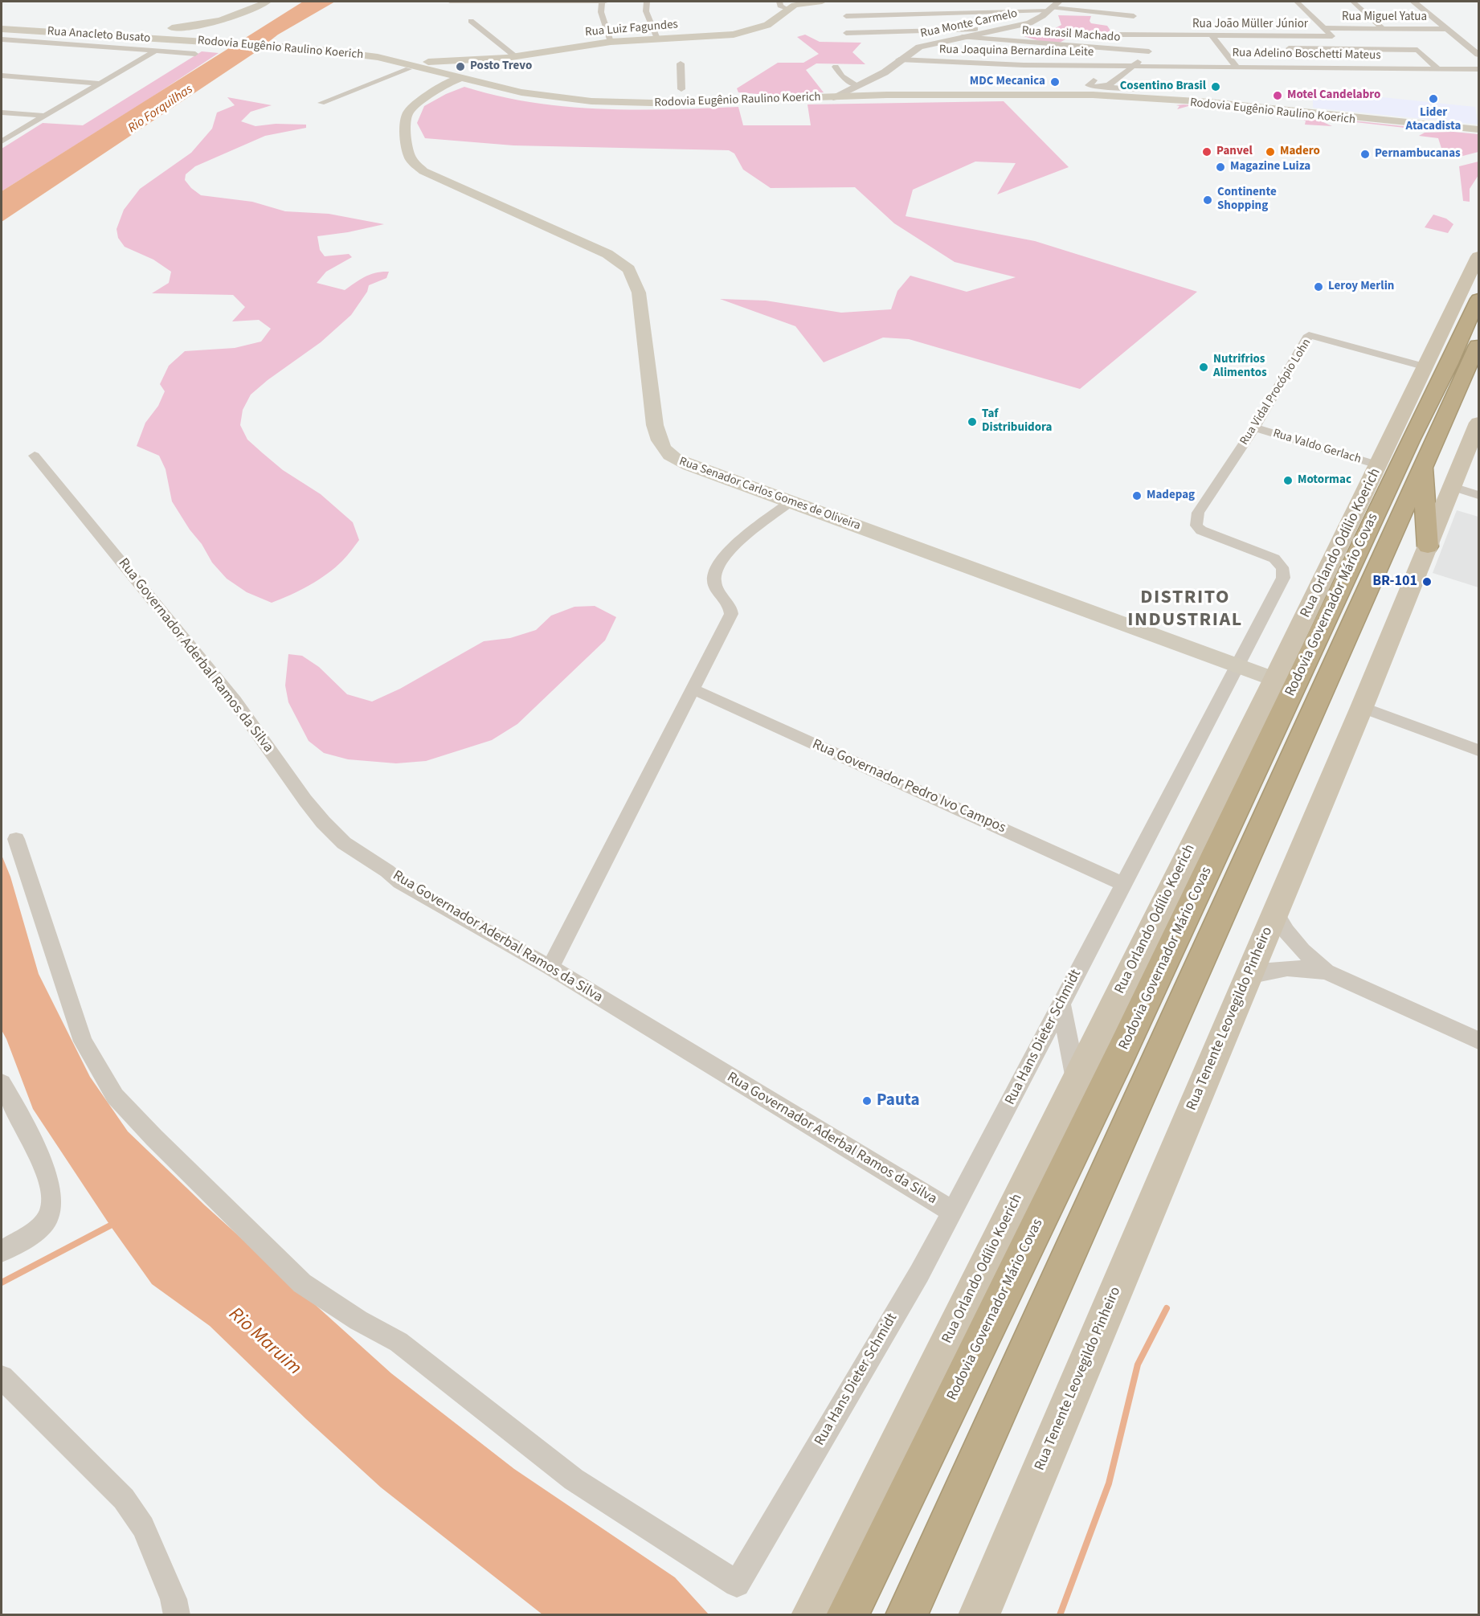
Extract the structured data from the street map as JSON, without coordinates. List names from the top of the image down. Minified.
{"streets":{"highway":["Rodovia Governador Mário Covas"],"main road":["Rua Luiz Fagundes","Rodovia Eugênio Raulino Koerich","Rua Senador Carlos Gomes de Oliveira","Rua Orlando Odílio Koerich","Rua Tenente Leovegildo Pinheiro"],"street":["Rua Miguel Yatua","Rua Monte Carmelo","Rua João Müller Júnior","Rua Brasil Machado","Rua Anacleto Busato","Rua Joaquina Bernardina Leite","Rua Adelino Boschetti Mateus","Rua Vidal Procópio Lohn","Rua Valdo Gerlach","Rua Governador Aderbal Ramos da Silva","Rua Governador Pedro Ivo Campos","Rua Hans Dieter Schmidt"]},"crossings":[["Rua Miguel Yatua","Rua João Müller Júnior"],["Rua Monte Carmelo","Rua Brasil Machado"],["Rua Monte Carmelo","Rodovia Eugênio Raulino Koerich"],["Rua Monte Carmelo","Rua Joaquina Bernardina Leite"],["Rua Luiz Fagundes","Rodovia Eugênio Raulino Koerich"],["Rodovia Eugênio Raulino Koerich","Rua Senador Carlos Gomes de Oliveira"],["Rua Joaquina Bernardina Leite","Rua Adelino Boschetti Mateus"],["Rua Vidal Procópio Lohn","Rua Valdo Gerlach"],["Rua Vidal Procópio Lohn","Rua Orlando Odílio Koerich"],["Rua Vidal Procópio Lohn","Rua Hans Dieter Schmidt"],["Rua Valdo Gerlach","Rua Orlando Odílio Koerich"],["Rua Senador Carlos Gomes de Oliveira","Rua Orlando Odílio Koerich"],["Rua Senador Carlos Gomes de Oliveira","Rua Hans Dieter Schmidt"],["Rua Orlando Odílio Koerich","Rodovia Governador Mário Covas"],["Rua Governador Aderbal Ramos da Silva","Rua Hans Dieter Schmidt"],["Rua Governador Pedro Ivo Campos","Rua Hans Dieter Schmidt"]],"districts":["DISTRITO INDUSTRIAL"],"water":["Rio Forquilhas","Rio Maruim"],"places":["Posto Trevo","MDC Mecanica","Cosentino Brasil","Motel Candelabro","Lider Atacadista","Panvel","Madero","Pernambucanas","Magazine Luiza","Continente Shopping","Leroy Merlin","Nutrifrios Alimentos","Taf Distribuidora","Motormac","Madepag","BR-101","Pauta"]}
